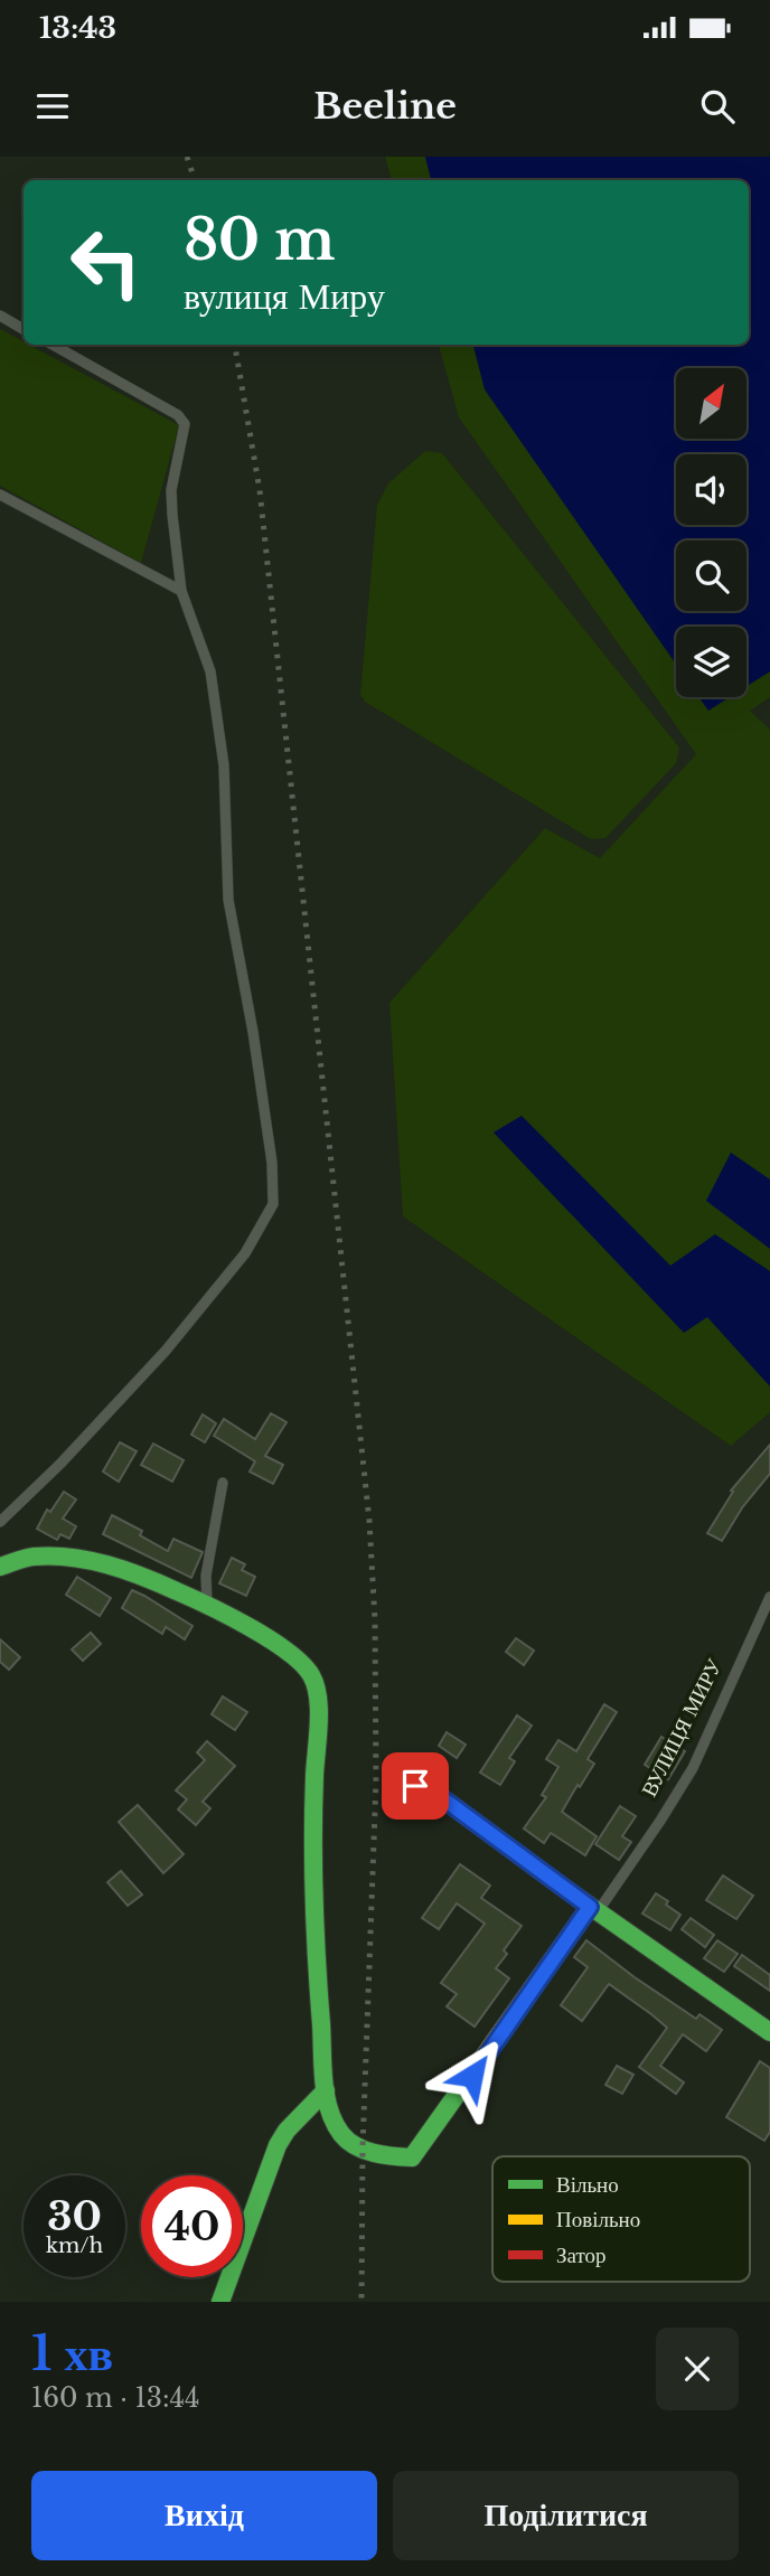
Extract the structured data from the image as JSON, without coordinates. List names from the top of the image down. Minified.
{"streets":{"street":["ВУЛИЦЯ МИРУ"]},"legend":["Вільно","Повільно","Затор"],"north":"top right","page":{"status":"13:43","header":"Beeline","turn":["80 m","вулиця Миру"],"speed":"30 km/h","limit":"40","heading":["1 хв","160 m · 13:44"],"buttons":["Вихід","Поділитися"]}}
